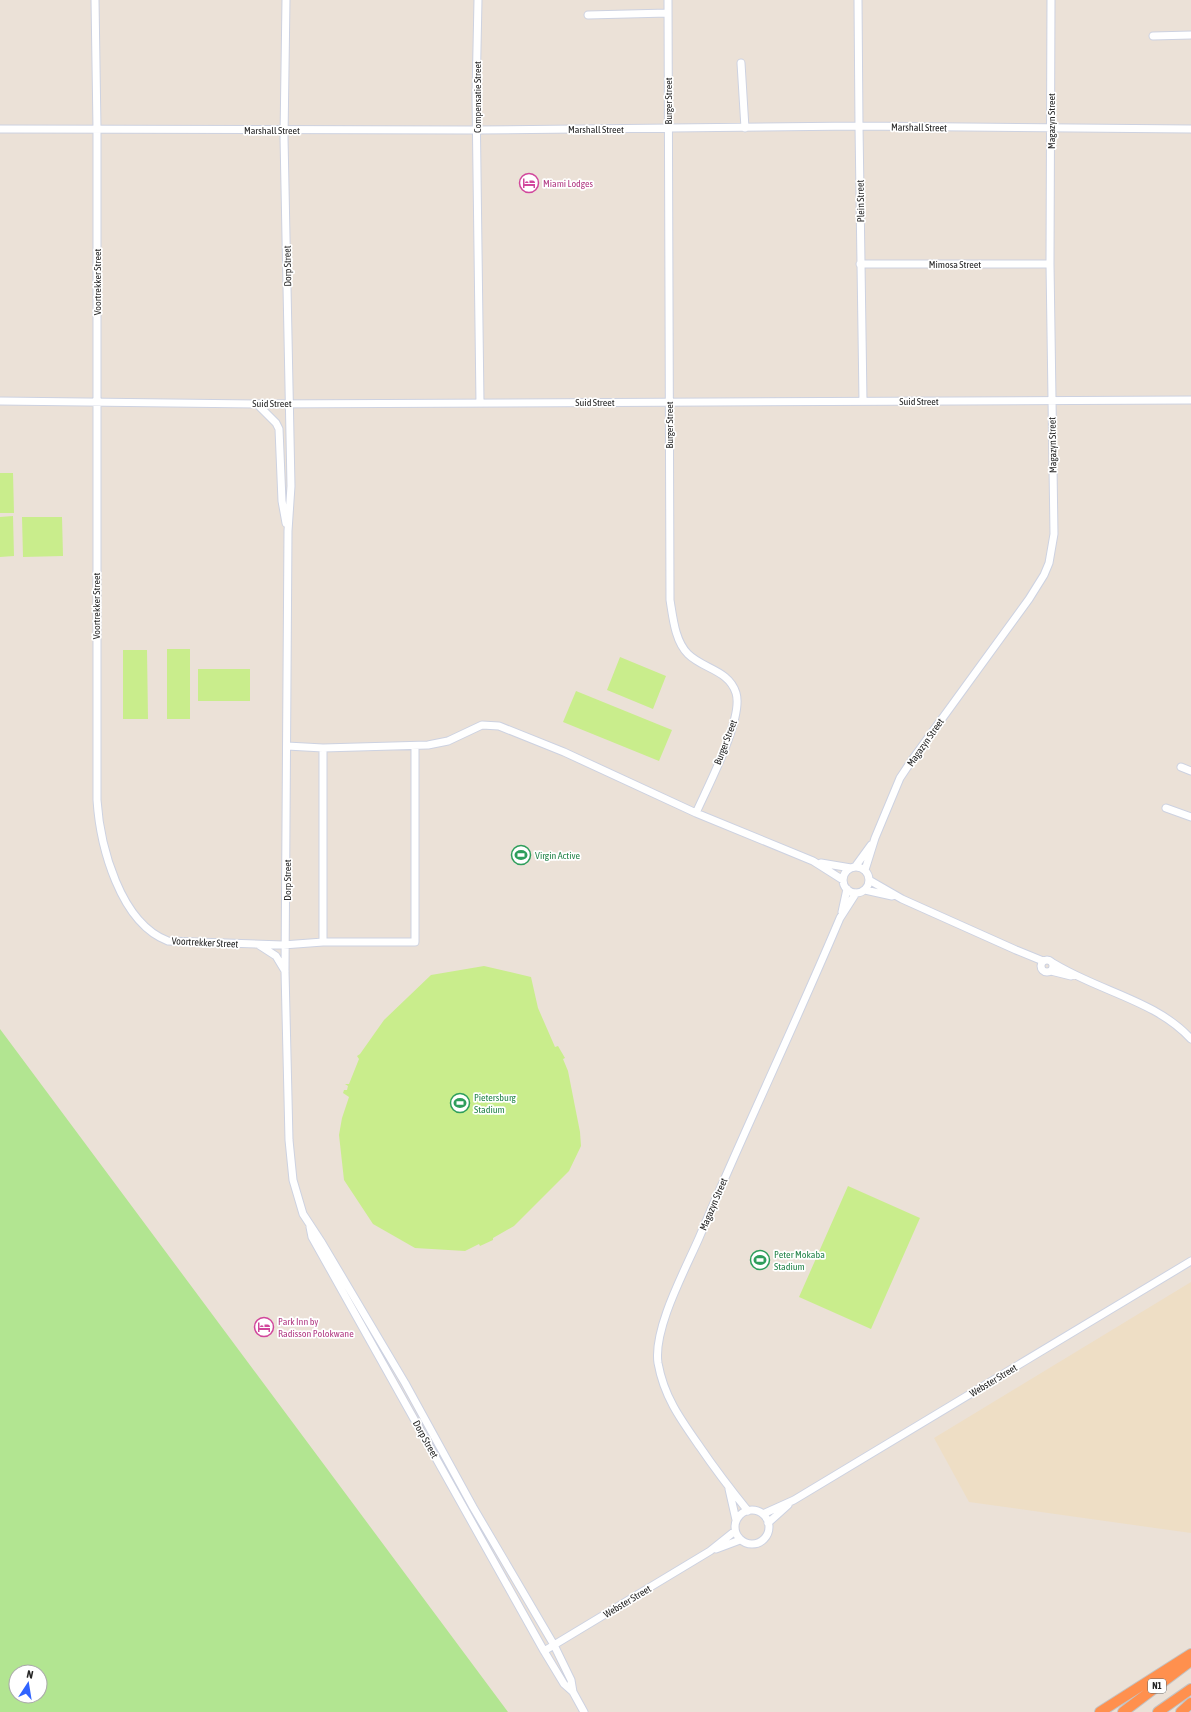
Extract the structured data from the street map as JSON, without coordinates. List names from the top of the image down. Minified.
{"streets":{"highway":["N1"],"street":["Compensatie Street","Burger Street","Magazyn Street","Marshall Street","Plein Street","Mimosa Street","Dorp Street","Voortrekker Street","Suid Street","Webster Street"]},"crossings":[["Compensatie Street","Marshall Street"],["Compensatie Street","Suid Street"],["Burger Street","Marshall Street"],["Burger Street","Suid Street"],["Magazyn Street","Marshall Street"],["Magazyn Street","Mimosa Street"],["Magazyn Street","Suid Street"],["Magazyn Street","Webster Street"],["Marshall Street","Plein Street"],["Marshall Street","Dorp Street"],["Marshall Street","Voortrekker Street"],["Plein Street","Mimosa Street"],["Plein Street","Suid Street"],["Dorp Street","Voortrekker Street"],["Dorp Street","Suid Street"],["Dorp Street","Webster Street"],["Voortrekker Street","Suid Street"]],"places":{"hotel":["Miami Lodges","Park Inn by Radisson Polokwane"],"sports":["Virgin Active","Pietersburg Stadium","Peter Mokaba Stadium"]},"north":"top"}
